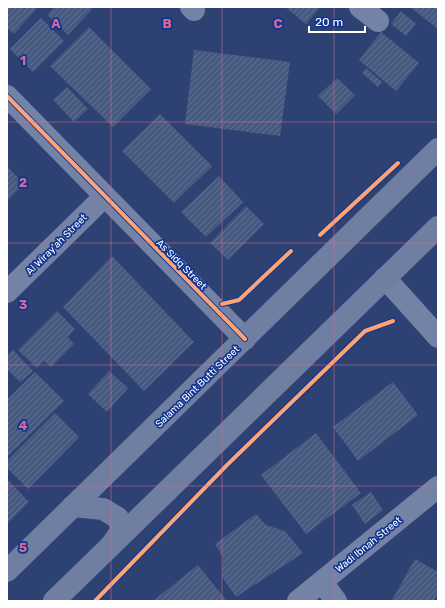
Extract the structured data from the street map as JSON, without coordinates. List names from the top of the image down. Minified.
{"streets":{"main road":["Salama Bint Butti Street"],"street":["Al Wiray'ah Street","As Sidq Street","Wadi Ibnah Street"]},"crossings":[["Al Wiray'ah Street","As Sidq Street"],["As Sidq Street","Salama Bint Butti Street"]],"scale_bar":"20 m","grid":{"columns":["A","B","C"],"rows":["1","2","3","4","5"]}}
